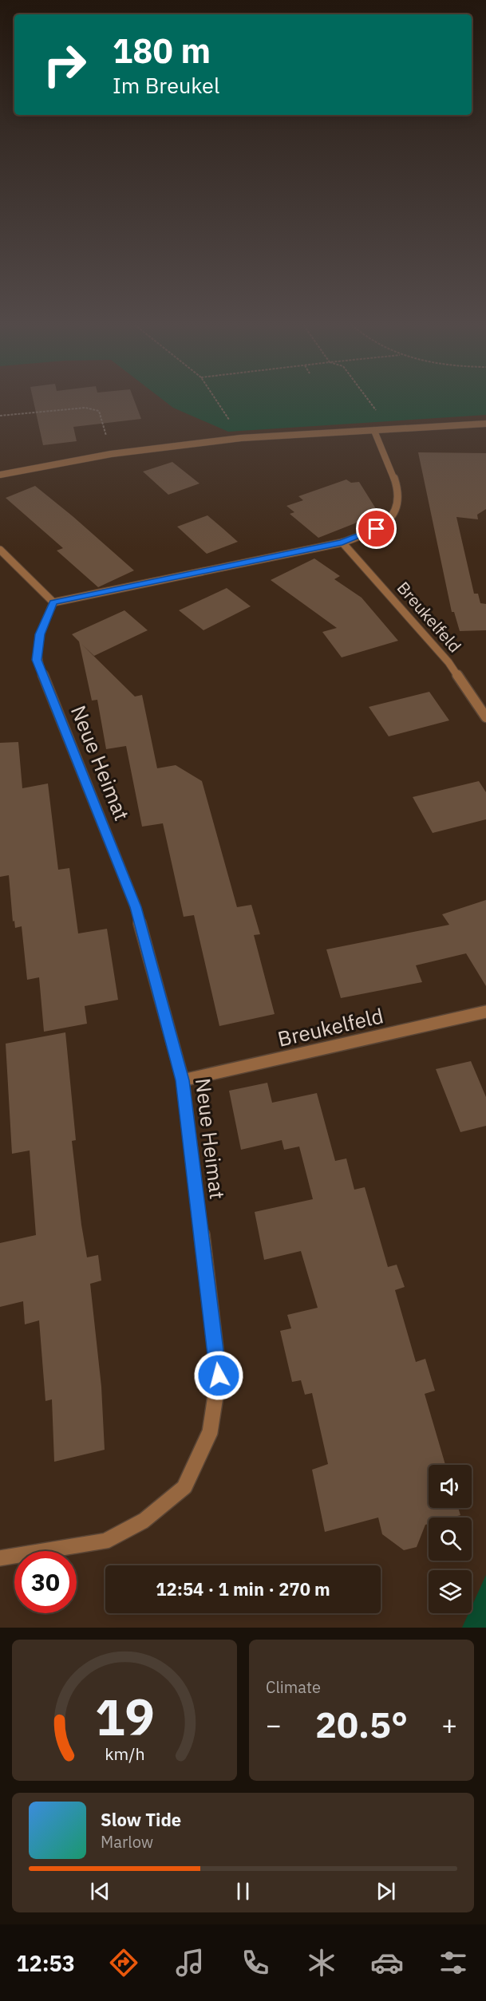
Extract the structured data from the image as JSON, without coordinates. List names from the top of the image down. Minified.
{"streets":{"street":["Breukelfeld","Neue Heimat"]},"crossings":[["Breukelfeld","Neue Heimat"]],"page":{"turn":["180 m","Im Breukel"],"limit":"30","trip":"12:54 · 1 min · 270 m","tile":"Climate","heat":["−","20.5°","+"],"song":["Slow Tide","Marlow"],"tabs":"12:53","gauge":["19","km/h"]}}
